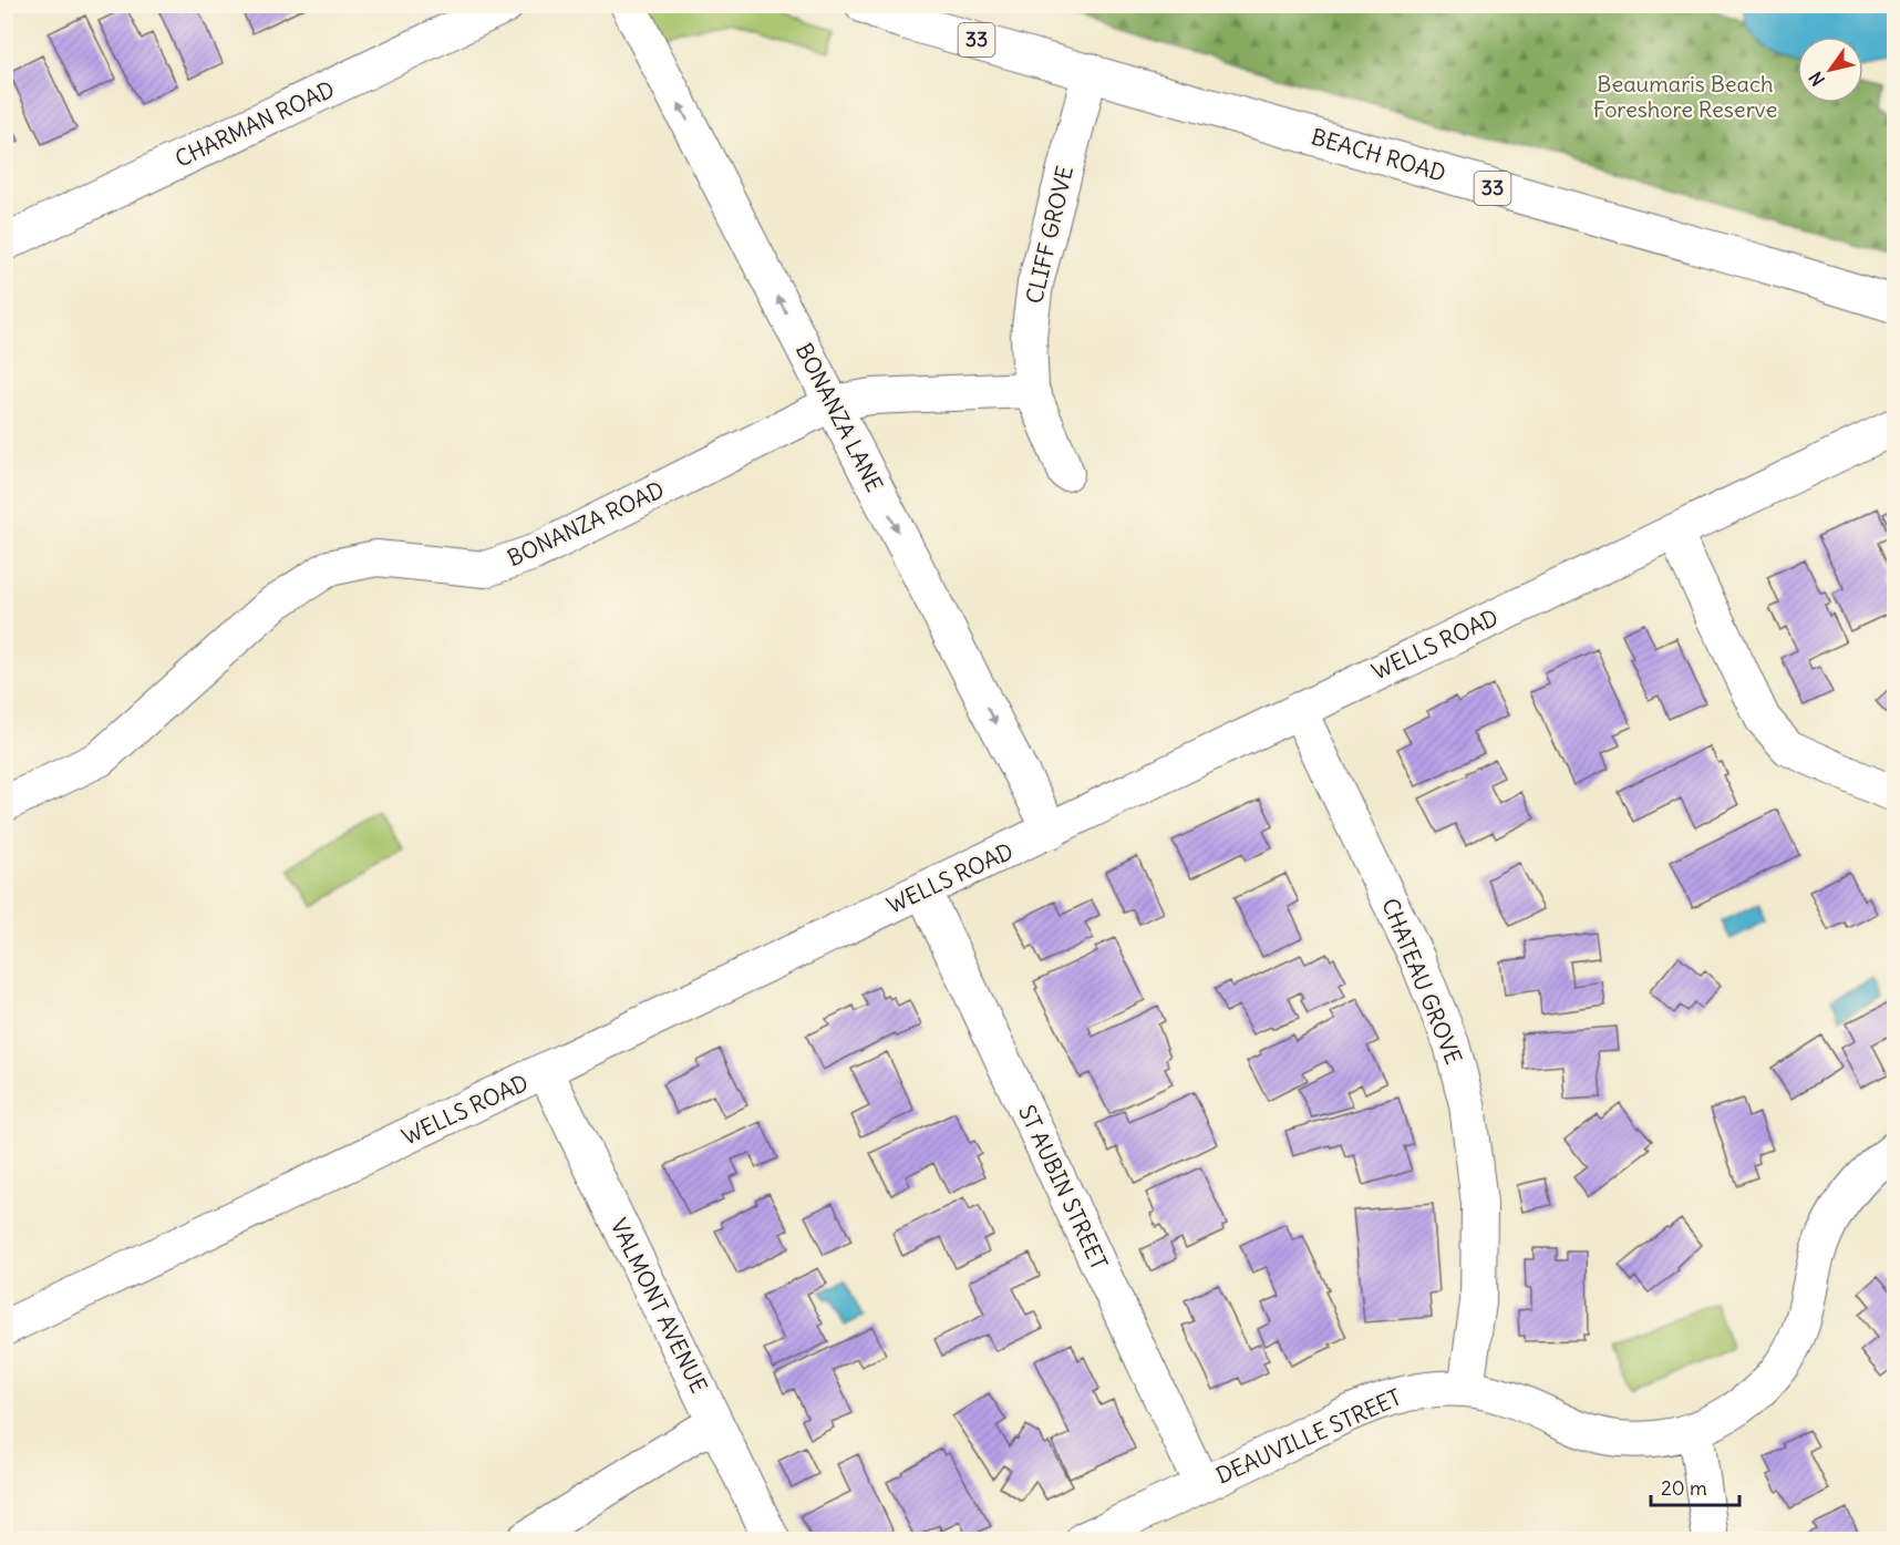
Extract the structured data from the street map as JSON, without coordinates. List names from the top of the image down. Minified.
{"streets":{"main road":["33","CHARMAN ROAD","BEACH ROAD"],"street":["CLIFF GROVE","BONANZA LANE","BONANZA ROAD","WELLS ROAD","CHATEAU GROVE","ST AUBIN STREET","VALMONT AVENUE","DEAUVILLE STREET"]},"crossings":[["BEACH ROAD","CLIFF GROVE"],["CLIFF GROVE","BONANZA ROAD"],["BONANZA LANE","BONANZA ROAD"],["BONANZA LANE","WELLS ROAD"],["WELLS ROAD","CHATEAU GROVE"],["WELLS ROAD","ST AUBIN STREET"],["WELLS ROAD","VALMONT AVENUE"],["CHATEAU GROVE","DEAUVILLE STREET"],["ST AUBIN STREET","DEAUVILLE STREET"]],"parks":["Beaumaris Beach Foreshore Reserve"],"scale_bar":"20 m","north":"bottom left"}
